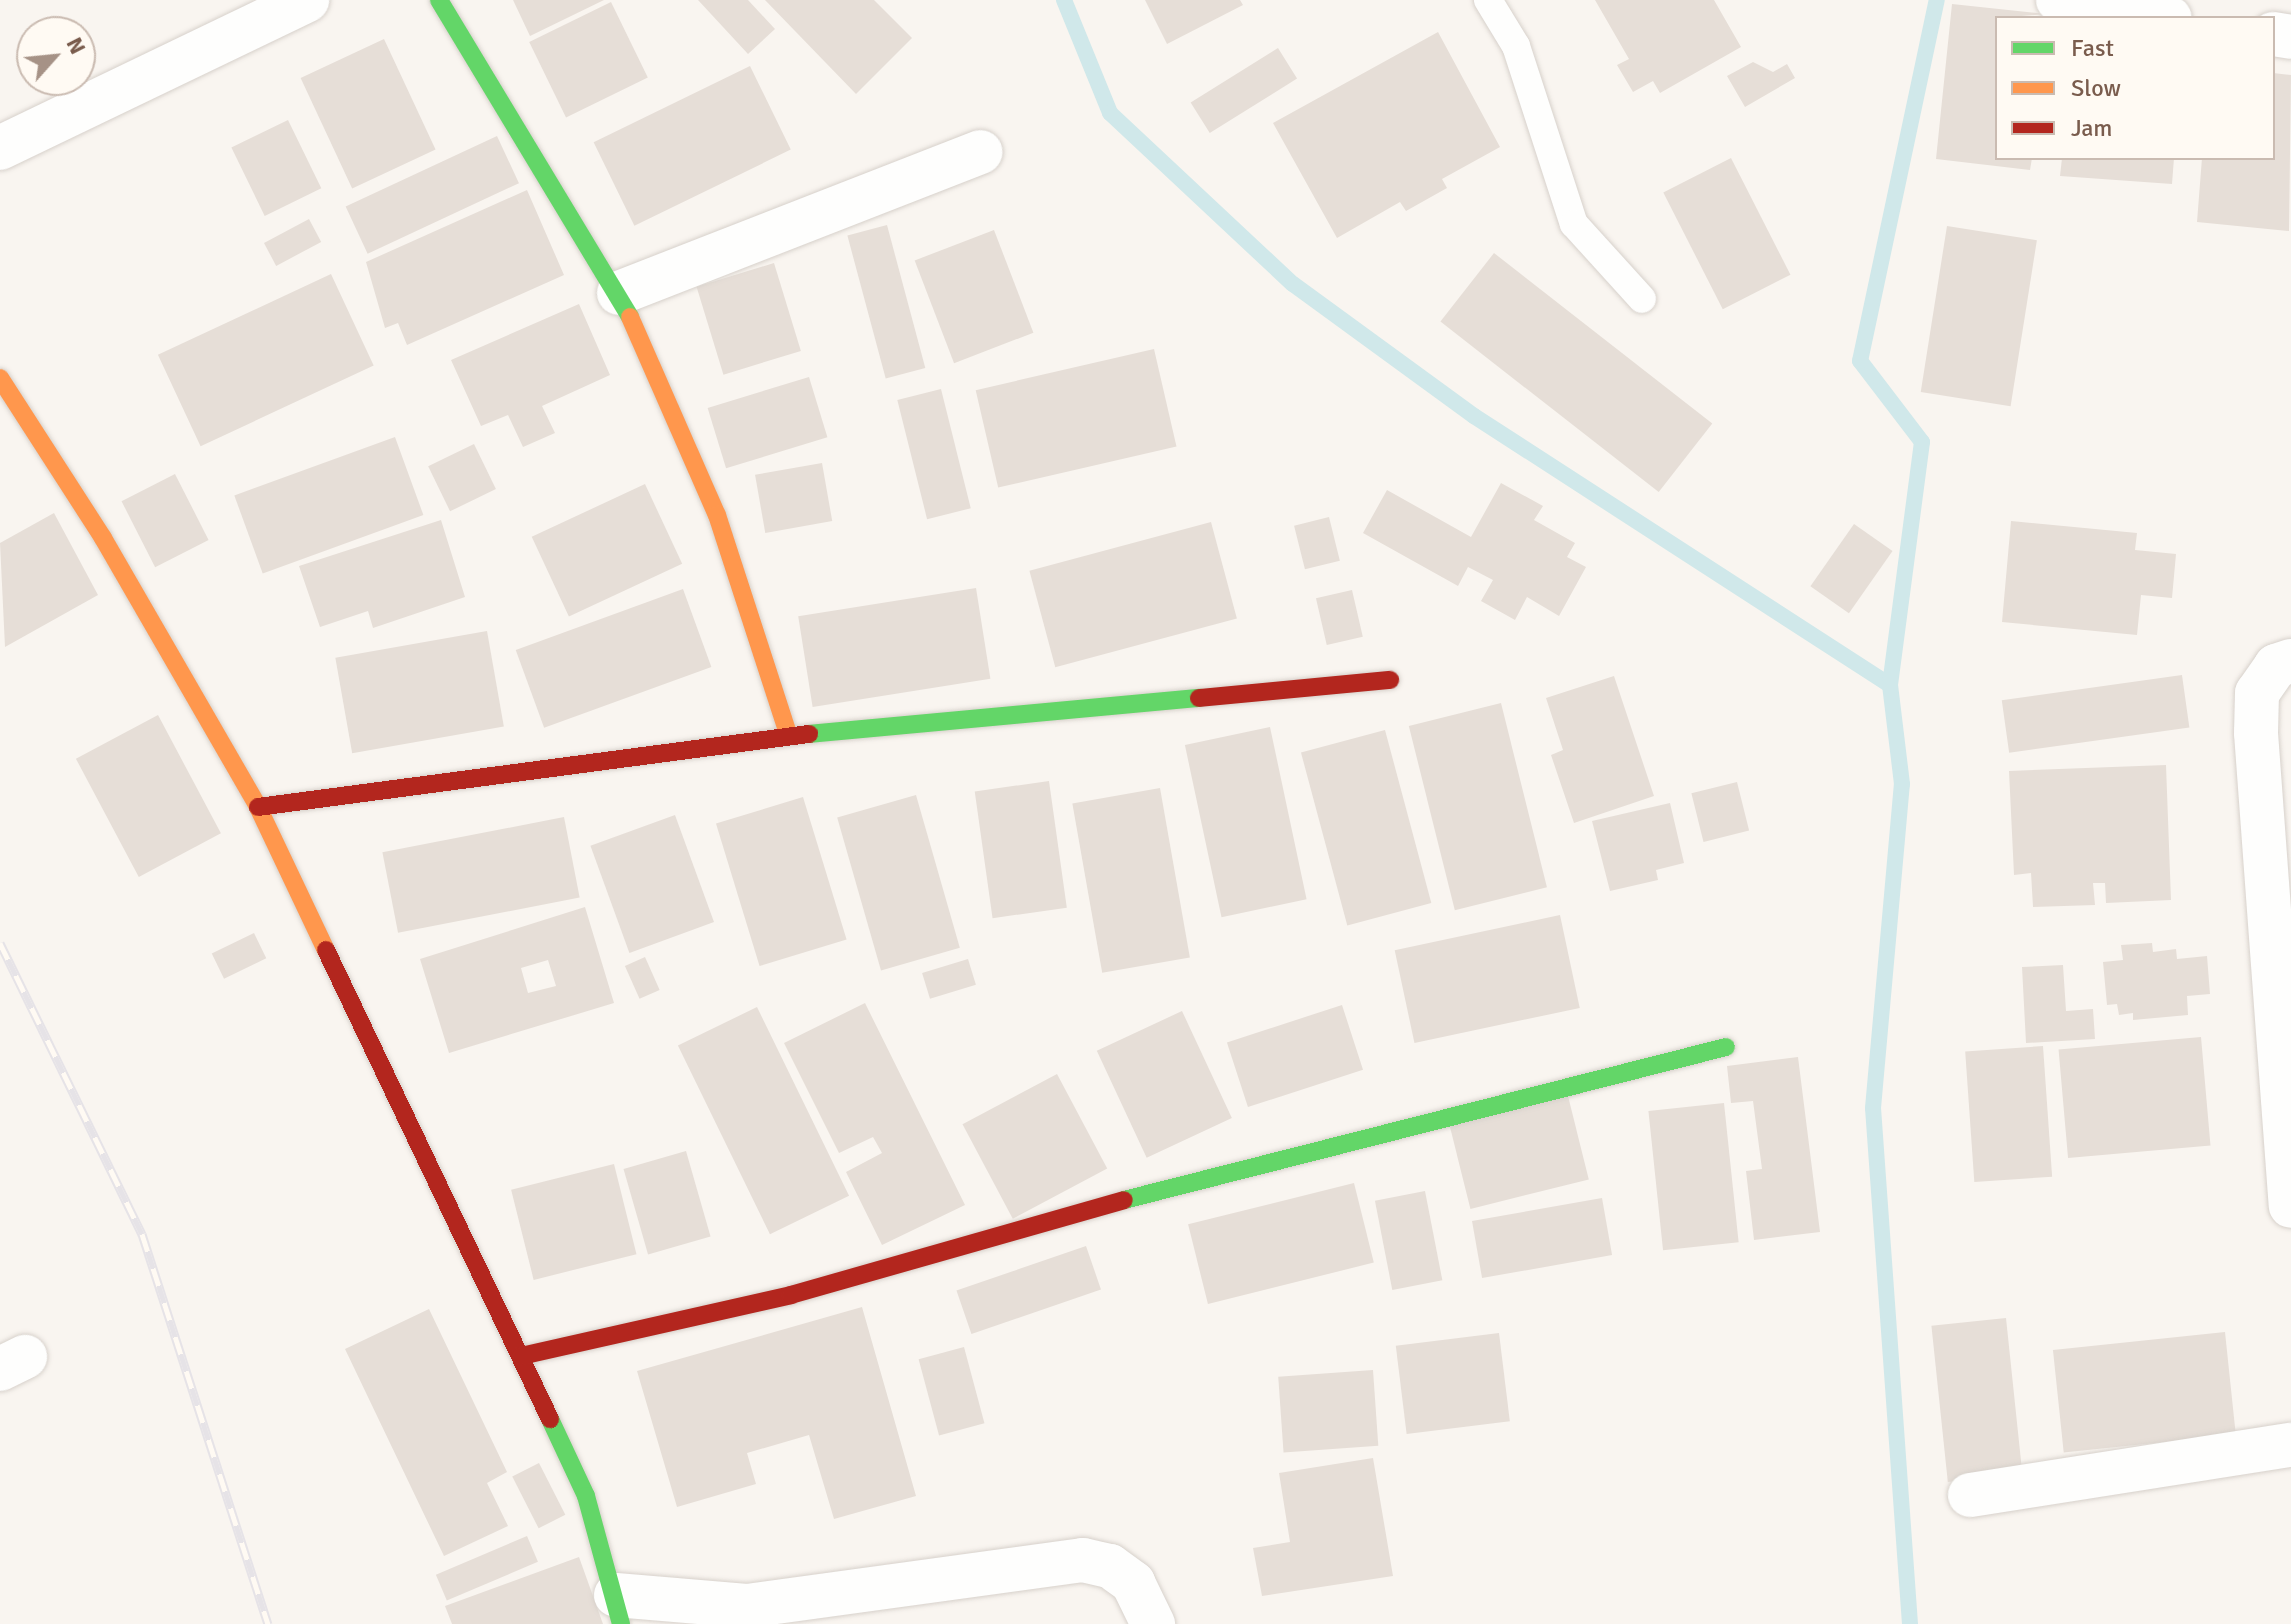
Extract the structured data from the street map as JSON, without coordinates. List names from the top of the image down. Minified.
{"legend":["Fast","Slow","Jam"],"north":"top right"}
